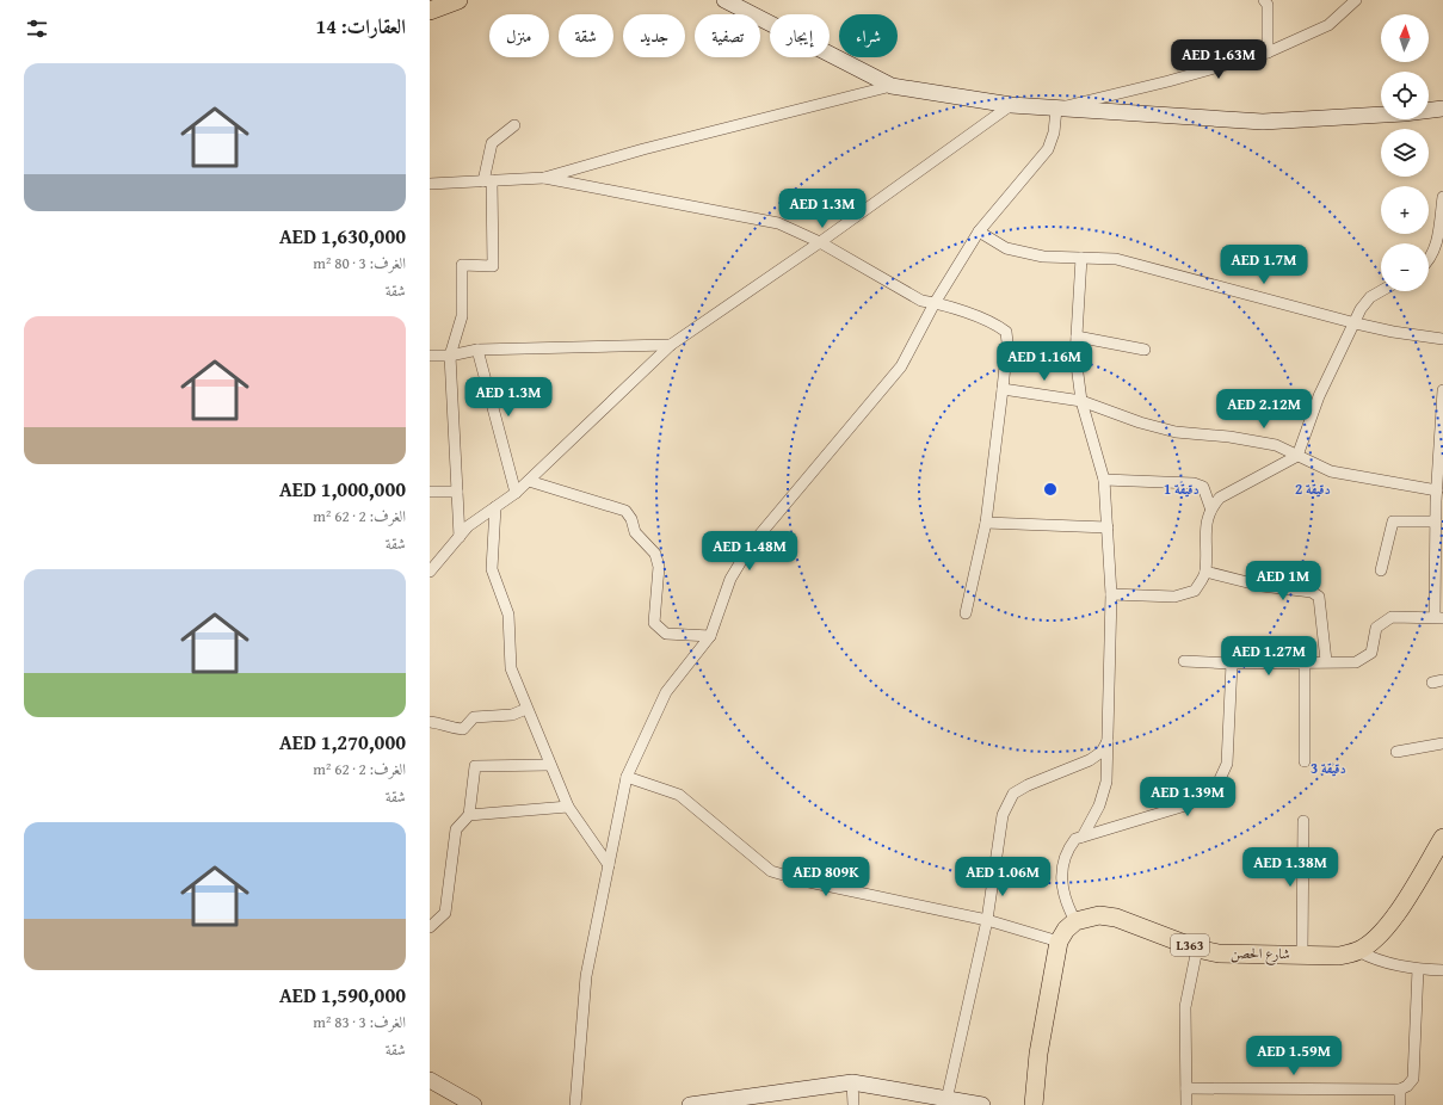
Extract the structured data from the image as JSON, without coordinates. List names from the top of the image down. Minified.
{"streets":{"main road":["L363","شارع الحصن"]},"north":"top","page":{"heading":"العقارات: 14","map_buttons":["+","−"],"chip":["شراء","إيجار","تصفية","جديد","شقة","منزل"],"price":["AED 1.63M","AED 1.3M","AED 1.7M","AED 1.16M","AED 1.3M","AED 2.12M","AED 1.48M","AED 1M","AED 1.27M","AED 1.39M","AED 1.38M","AED 809K","AED 1.06M","AED 1.59M"],"list":[{"name":"AED 1,630,000","note":"الغرف: 3 · 80 m² · شقة"},{"name":"AED 1,000,000","note":"الغرف: 2 · 62 m² · شقة"},{"name":"AED 1,270,000","note":"الغرف: 2 · 62 m² · شقة"},{"name":"AED 1,590,000","note":"الغرف: 3 · 83 m² · شقة"}]},"rings":["1 دقيقة","2 دقيقة","3 دقيقة"]}
